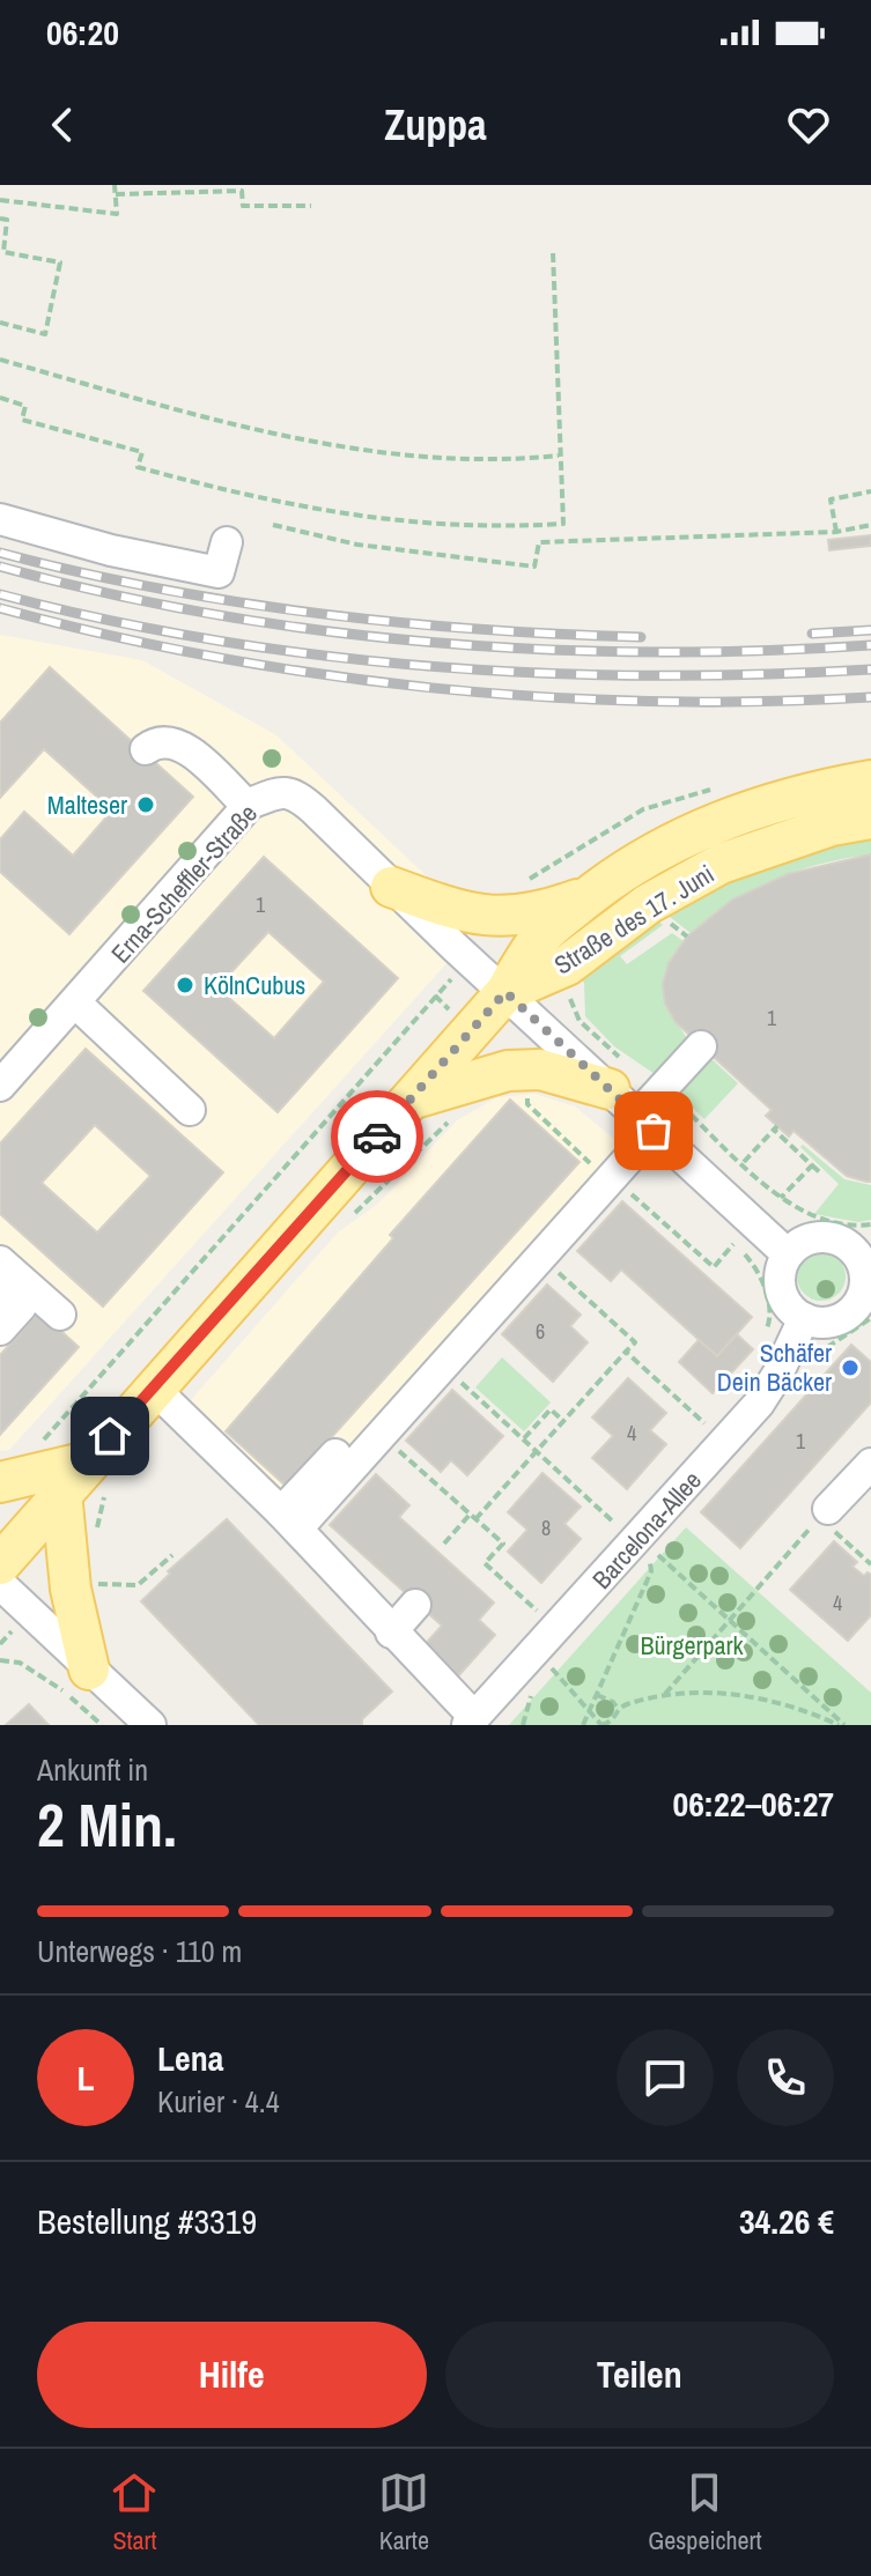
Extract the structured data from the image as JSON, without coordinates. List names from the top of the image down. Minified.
{"streets":{"main road":["Straße des 17. Juni"],"street":["Erna-Scheffler-Straße","Barcelona-Allee"]},"crossings":[["Erna-Scheffler-Straße","Straße des 17. Juni"],["Erna-Scheffler-Straße","Barcelona-Allee"]],"parks":["Bürgerpark"],"places":["Malteser","KölnCubus","Schäfer Dein Bäcker"],"house_numbers":["1","1","6","4","1","8","4"],"page":{"status":"06:20","header":"Zuppa","heading":["2 Min.","Ankunft in","06:22–06:27"],"panel":["Lena","Kurier · 4.4","Bestellung #3319","34.26 €"],"bar":"Unterwegs · 110 m","round":"L","buttons":["Hilfe","Teilen"],"tabs":["Start","Karte","Gespeichert"]}}
